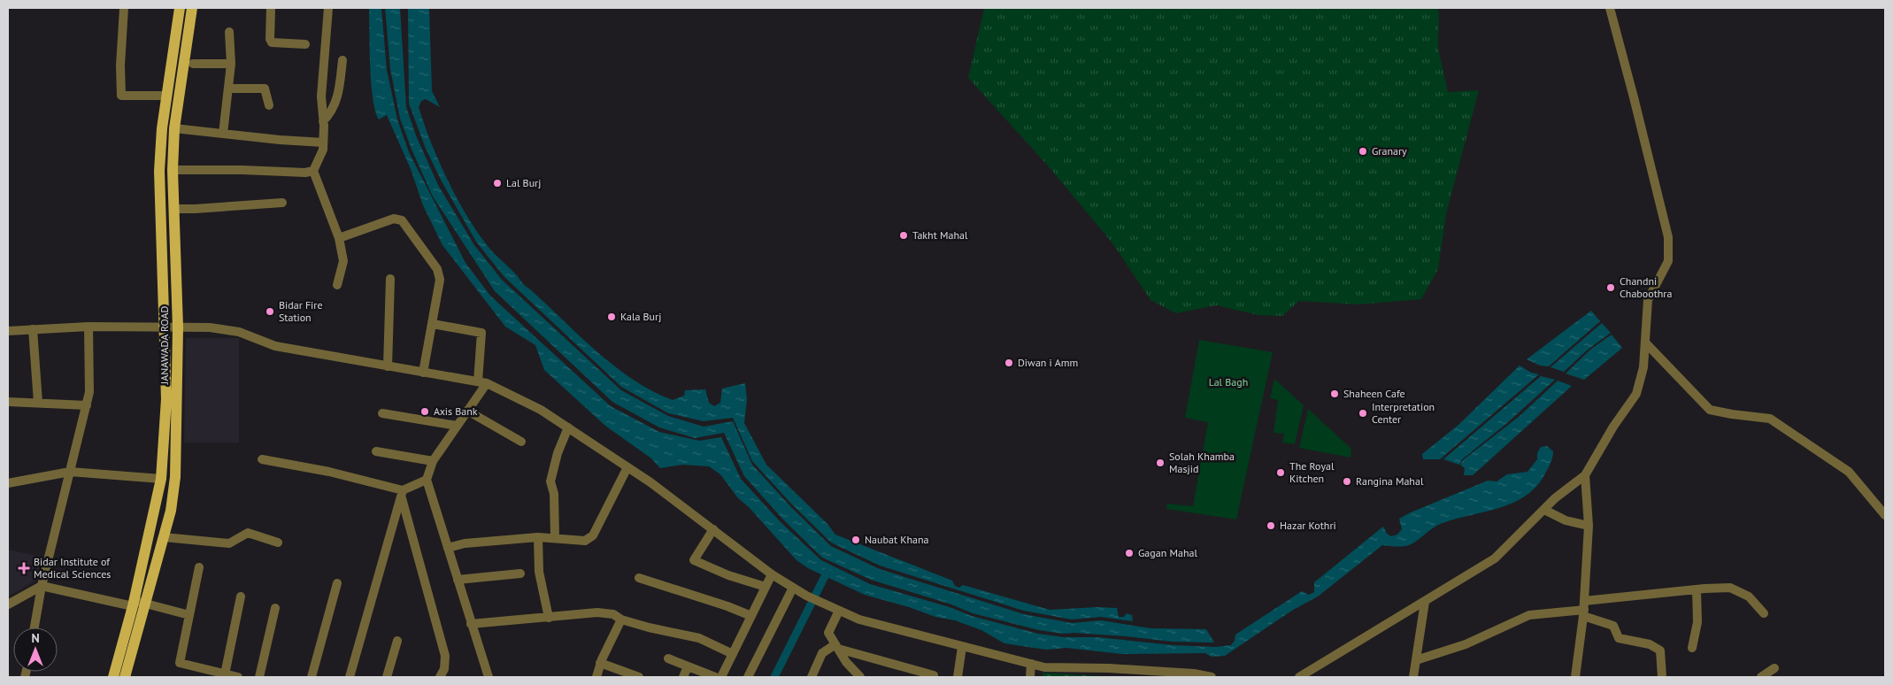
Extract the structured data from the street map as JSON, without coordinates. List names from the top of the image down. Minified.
{"streets":{"main road":["JANAWADA ROAD"]},"parks":["Lal Bagh"],"places":{"other":["Granary","Lal Burj","Takht Mahal","Chandni Chaboothra","Bidar Fire Station","Kala Burj","Diwan i Amm","Shaheen Cafe","Axis Bank","Interpretation Center","Solah Khamba Masjid","The Royal Kitchen","Rangina Mahal","Hazar Kothri","Naubat Khana","Gagan Mahal"],"health":["Bidar Institute of Medical Sciences"]},"north":"top"}
